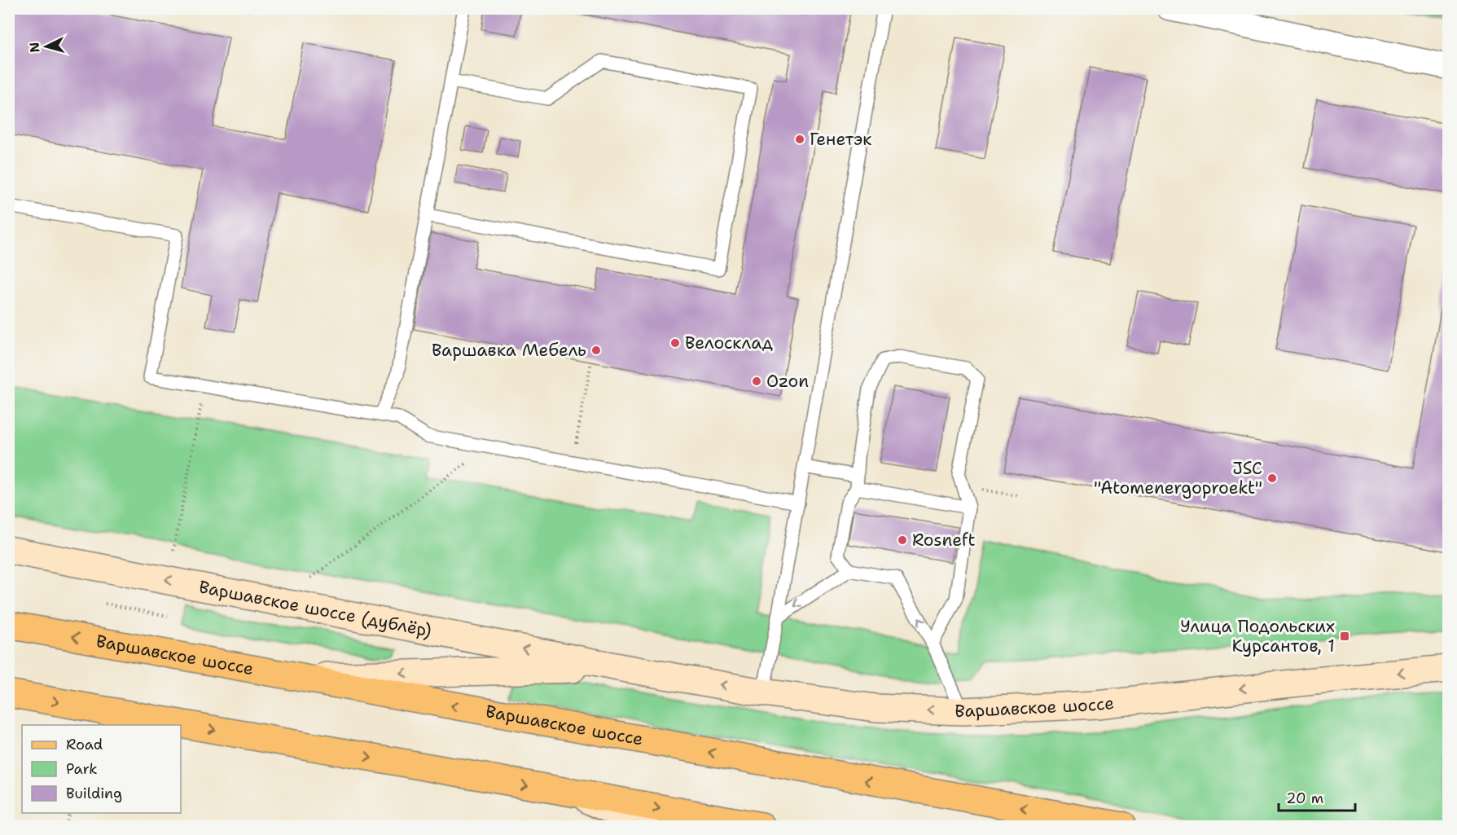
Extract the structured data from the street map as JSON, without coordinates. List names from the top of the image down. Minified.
{"streets":{"main road":["Варшавское шоссе (дублёр)","Варшавское шоссе"]},"crossings":[["Варшавское шоссе (дублёр)","Варшавское шоссе"]],"places":{"other":["Генетэк","Велосклад","Варшавка Мебель","Ozon","JSC \"Atomenergoproekt\"","Rosneft"],"transit":["Улица Подольских Курсантов, 1"]},"legend":["Road","Park","Building"],"scale_bar":"20 m","north":"left"}
